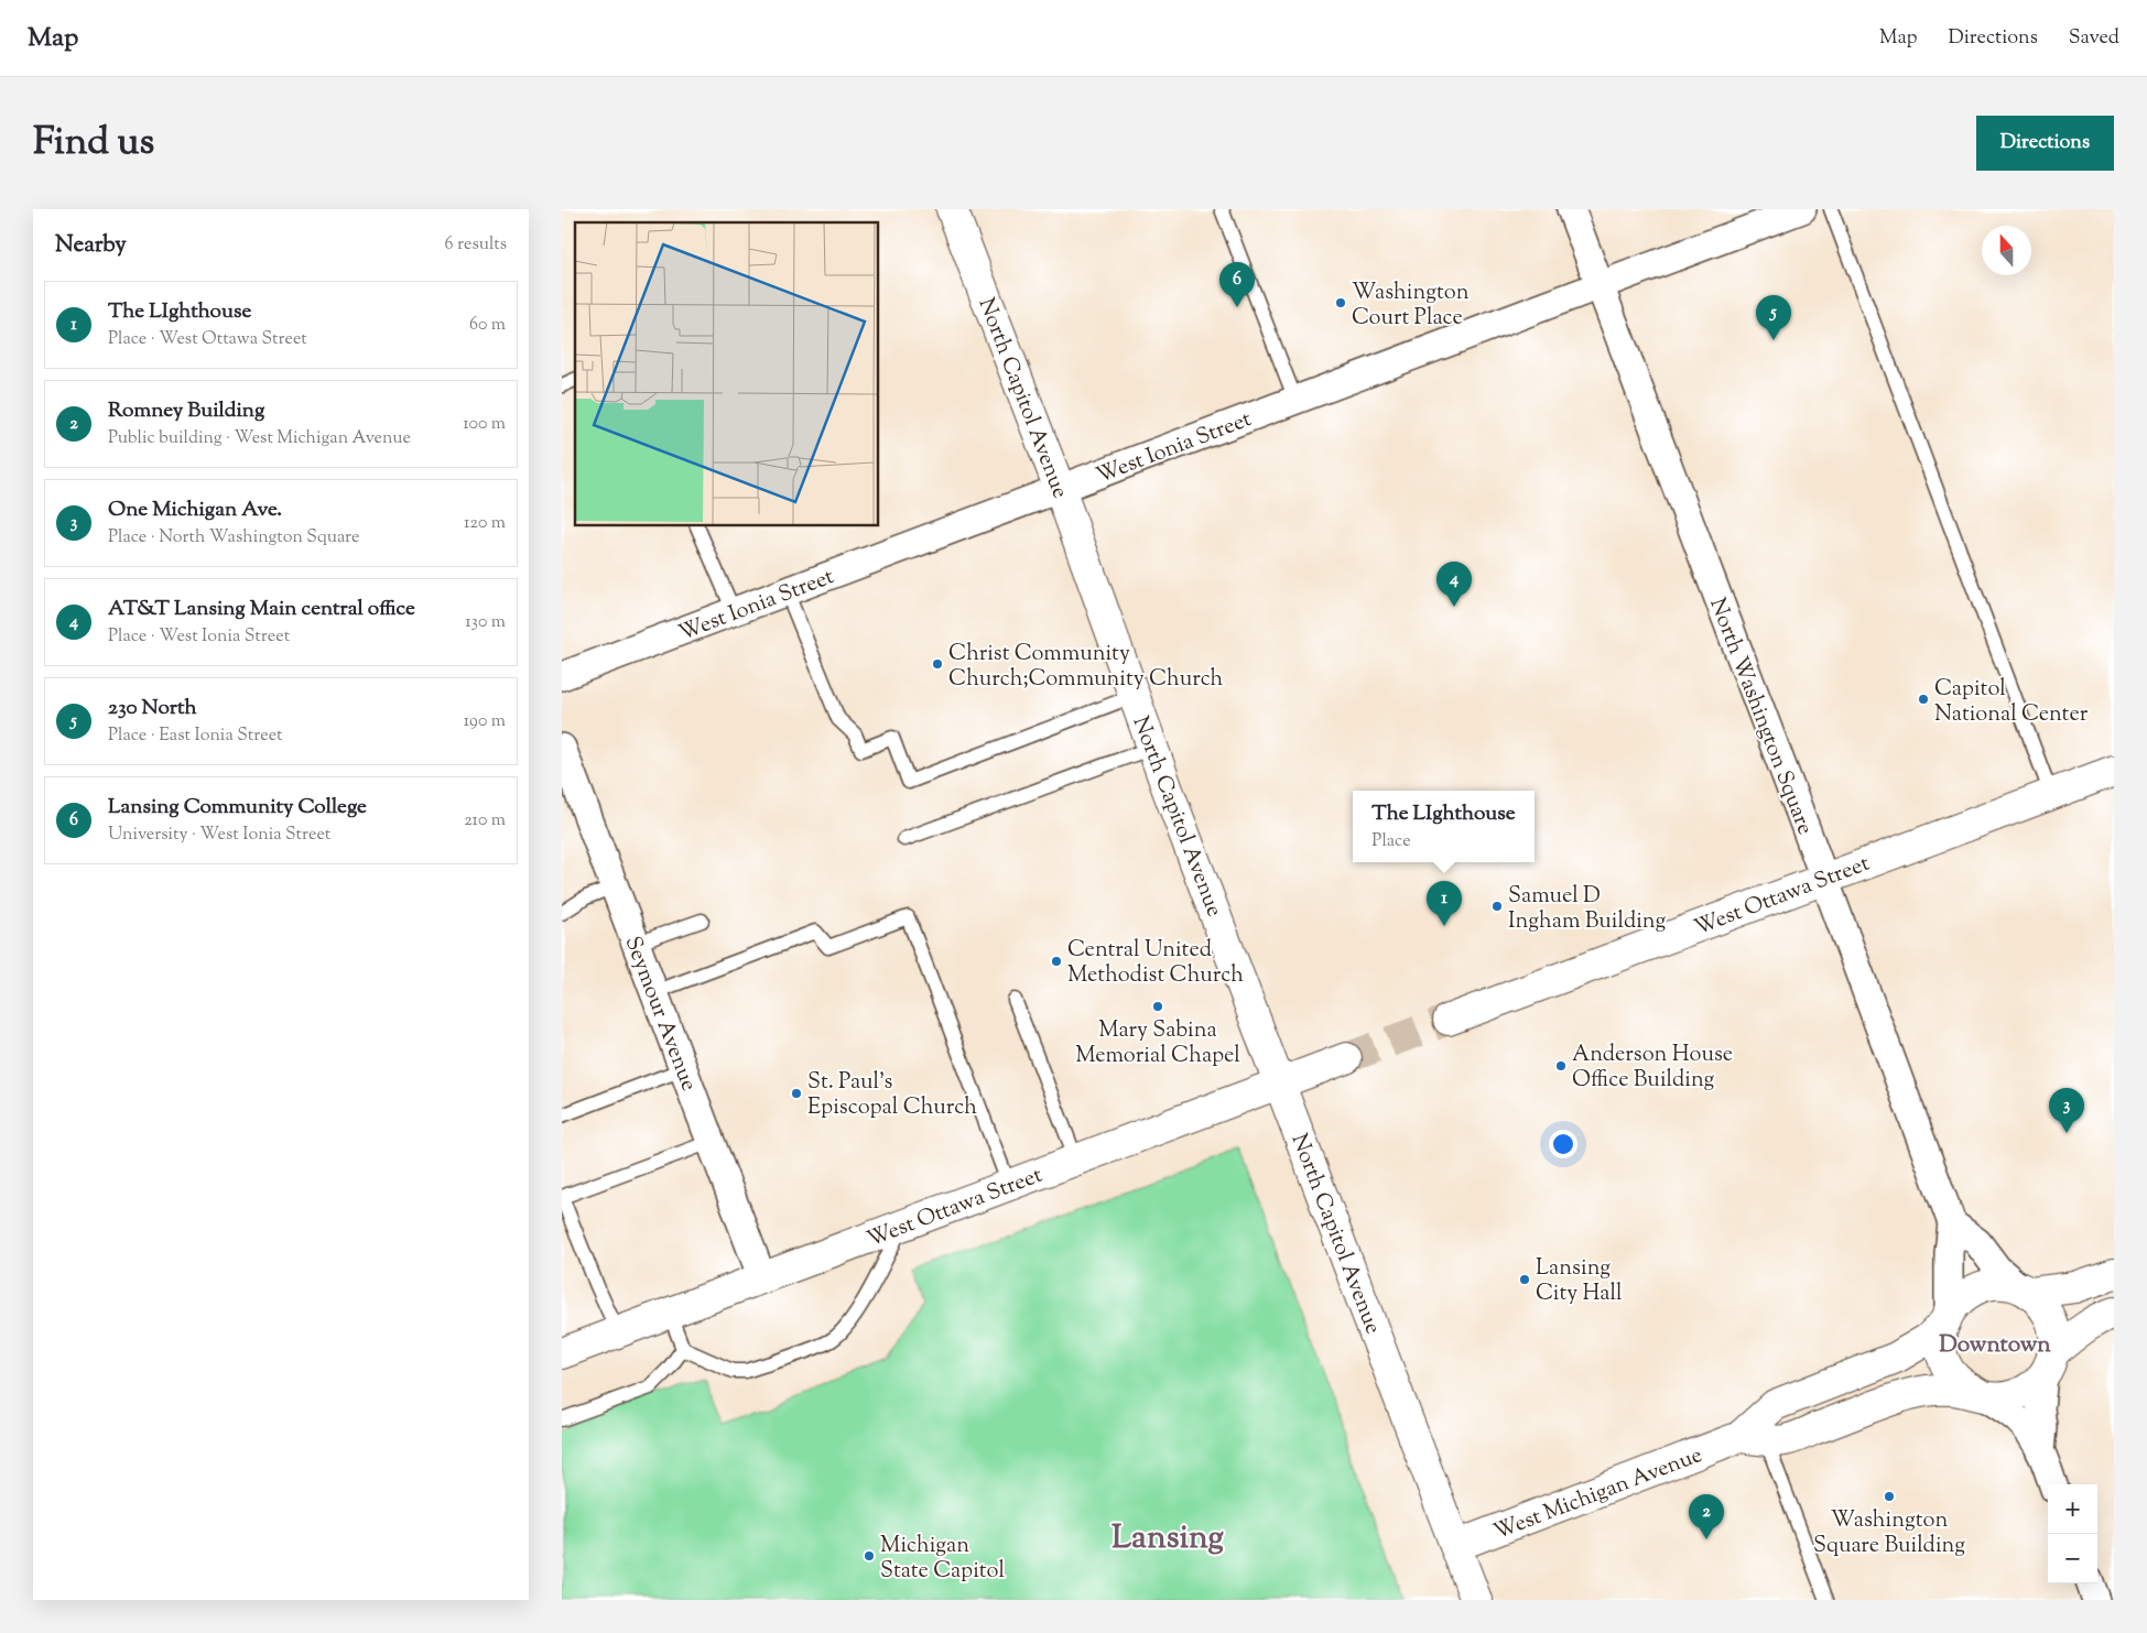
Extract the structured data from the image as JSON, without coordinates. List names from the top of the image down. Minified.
{"streets":{"street":["North Capitol Avenue","West Ionia Street","North Washington Square","West Ottawa Street","Seymour Avenue","West Michigan Avenue"]},"crossings":[["North Capitol Avenue","West Ionia Street"],["North Capitol Avenue","West Ottawa Street"],["North Capitol Avenue","West Michigan Avenue"],["West Ionia Street","North Washington Square"],["North Washington Square","West Ottawa Street"],["West Ottawa Street","Seymour Avenue"]],"districts":["Downtown","Lansing"],"places":["Washington Court Place","Christ Community Church;Community Church","Capitol National Center","Samuel D Ingham Building","Central United Methodist Church","Mary Sabina Memorial Chapel","Anderson House Office Building","St. Paul's Episcopal Church","Lansing City Hall","Washington Square Building","Michigan State Capitol"],"north":"top","page":{"header":"Map","nav":["Map","Directions","Saved"],"title":"Find us","buttons":"Directions","heading":["Nearby","6 results"],"pins":["6","5","4","1","3","2"],"list":[{"mark":"1","name":"The LIghthouse","note":"Place · West Ottawa Street","value":"60 m"},{"mark":"2","name":"Romney Building","note":"Public building · West Michigan Avenue","value":"100 m"},{"mark":"3","name":"One Michigan Ave.","note":"Place · North Washington Square","value":"120 m"},{"mark":"4","name":"AT&T Lansing Main central office","note":"Place · West Ionia Street","value":"130 m"},{"mark":"5","name":"230 North","note":"Place · East Ionia Street","value":"190 m"},{"mark":"6","name":"Lansing Community College","note":"University · West Ionia Street","value":"210 m"}],"popup":["The LIghthouse","Place"],"map_buttons":["+","−"]}}
